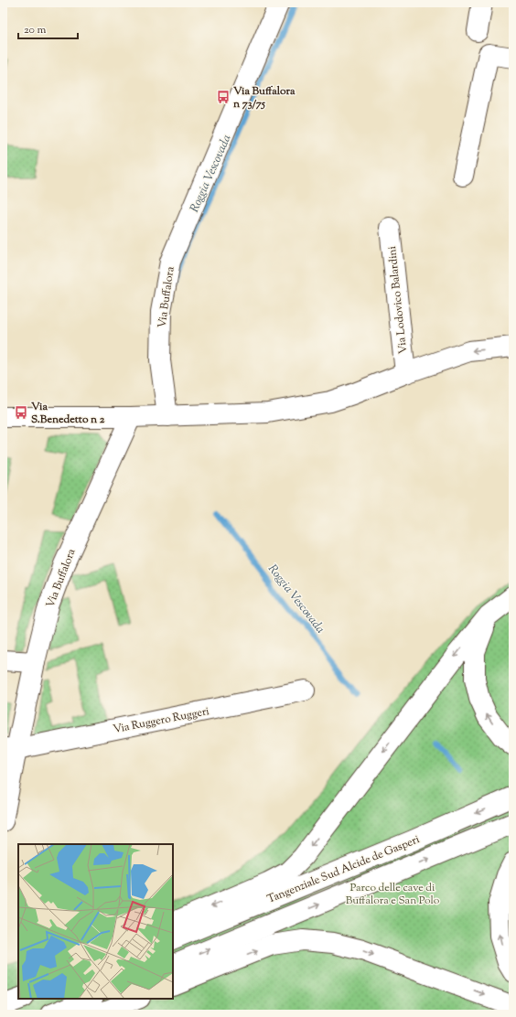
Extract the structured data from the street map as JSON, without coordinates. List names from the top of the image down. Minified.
{"streets":{"main road":["Via Buffalora","Via Lodovico Balardini","Via Ruggero Ruggeri","Tangenziale Sud Alcide de Gasperi"]},"crossings":[["Via Buffalora","Via Ruggero Ruggeri"]],"water":["Roggia Vescovada"],"parks":["Parco delle cave di Buffalora e San Polo"],"places":{"bus stop":["Via Buffalora n 73/75","Via S.Benedetto n 2"]},"scale_bar":"20 m"}
